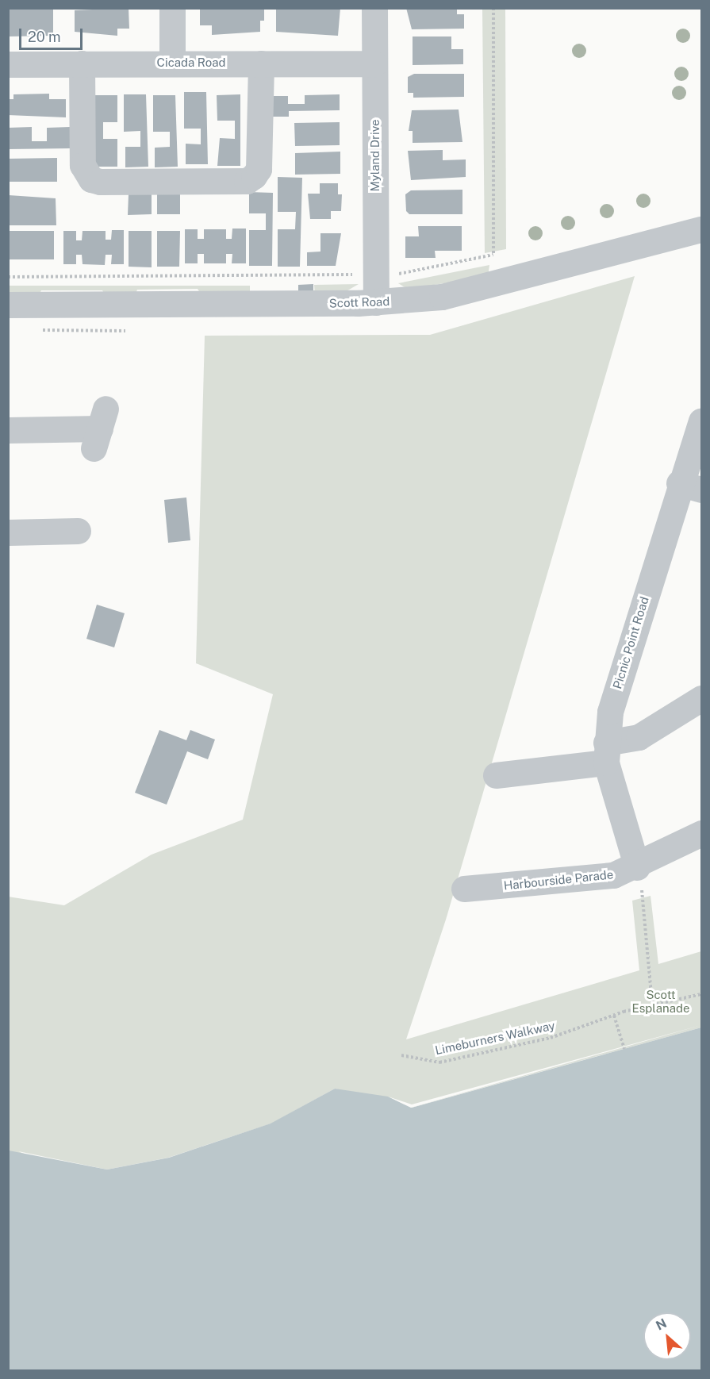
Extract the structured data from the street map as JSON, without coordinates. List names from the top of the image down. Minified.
{"streets":{"street":["Cicada Road","Myland Drive","Scott Road","Picnic Point Road","Harbourside Parade"],"path":["Limeburners Walkway"]},"crossings":[["Cicada Road","Myland Drive"],["Myland Drive","Scott Road"],["Picnic Point Road","Harbourside Parade"]],"parks":["Scott Esplanade"],"scale_bar":"20 m","north":"top left"}
